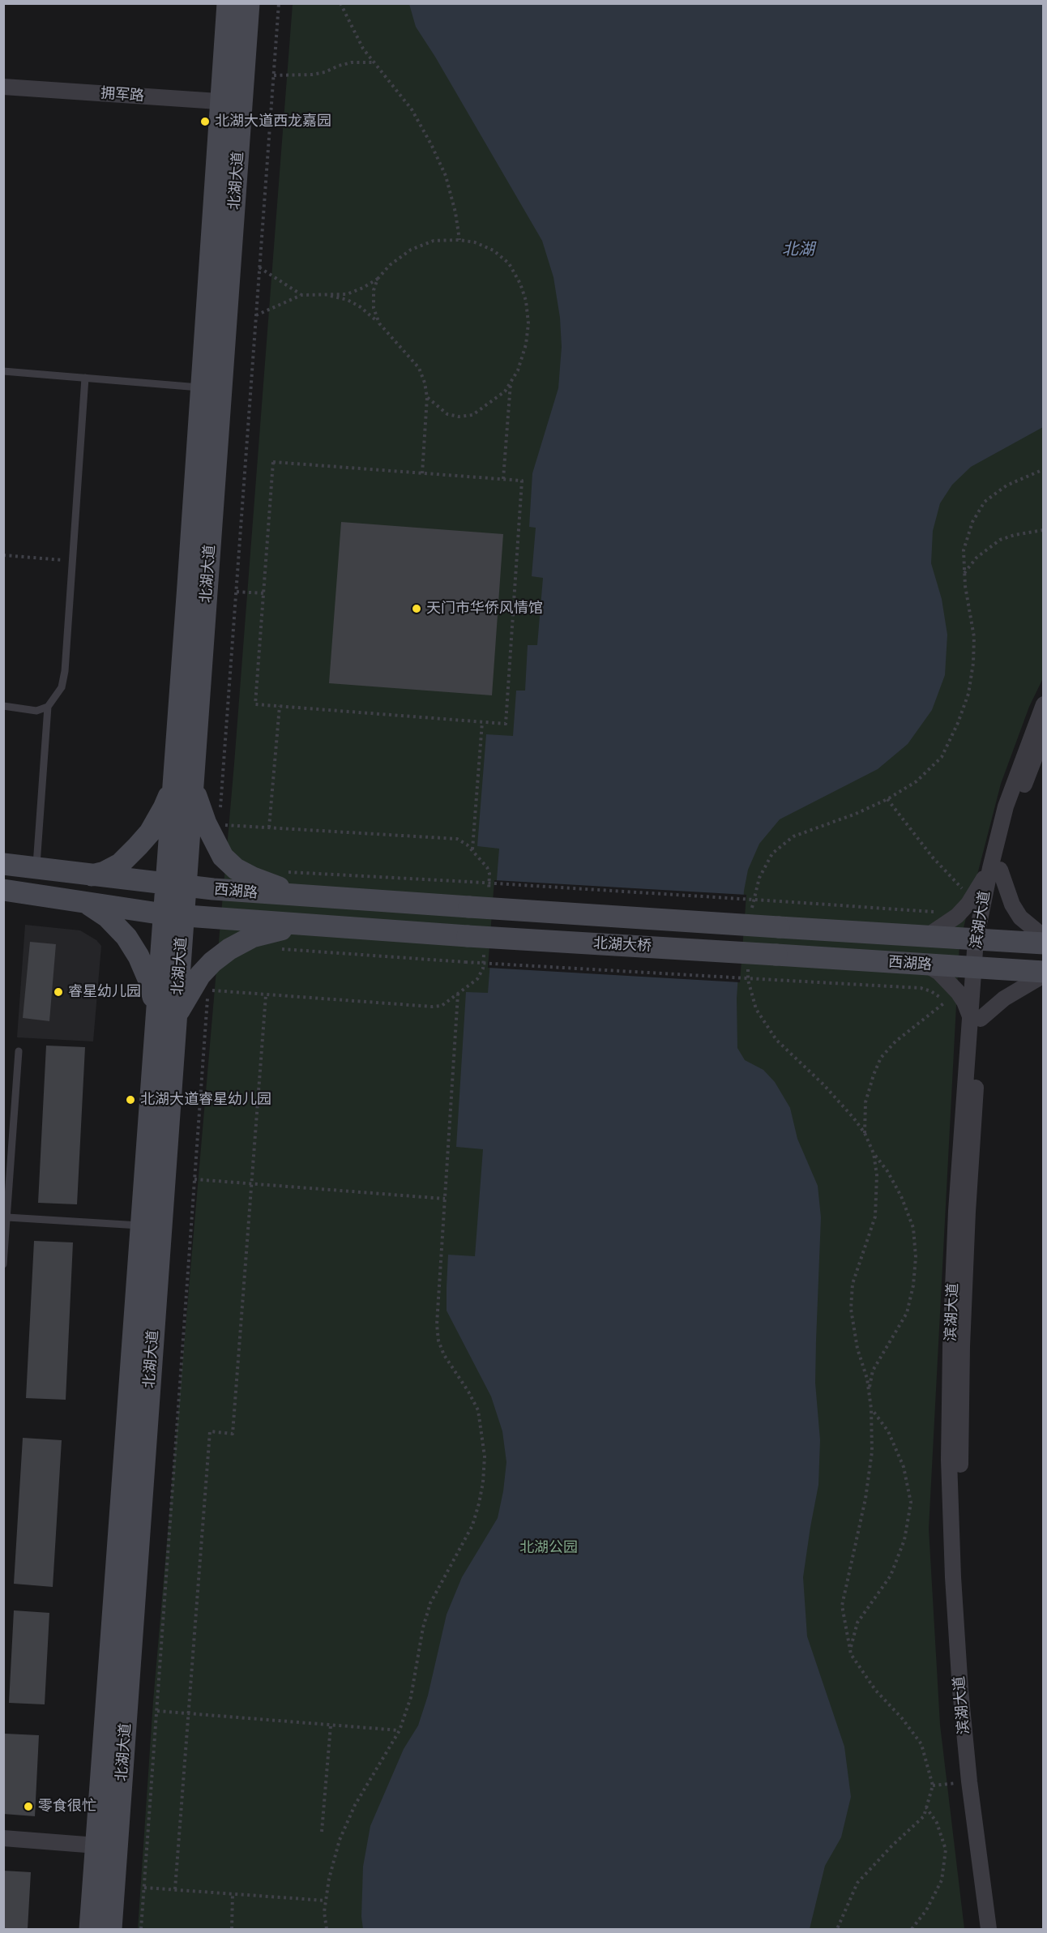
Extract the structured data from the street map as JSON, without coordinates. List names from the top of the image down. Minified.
{"streets":{"main road":["北湖大道","西湖路","北湖大桥"],"street":["拥军路","滨湖大道"]},"crossings":[["拥军路","北湖大道"],["北湖大道","西湖路"],["西湖路","滨湖大道"],["西湖路","北湖大桥"]],"water":["北湖"],"parks":["北湖公园"],"places":["北湖大道西龙嘉园","天门市华侨风情馆","睿星幼儿园","北湖大道睿星幼儿园","零食很忙"]}
